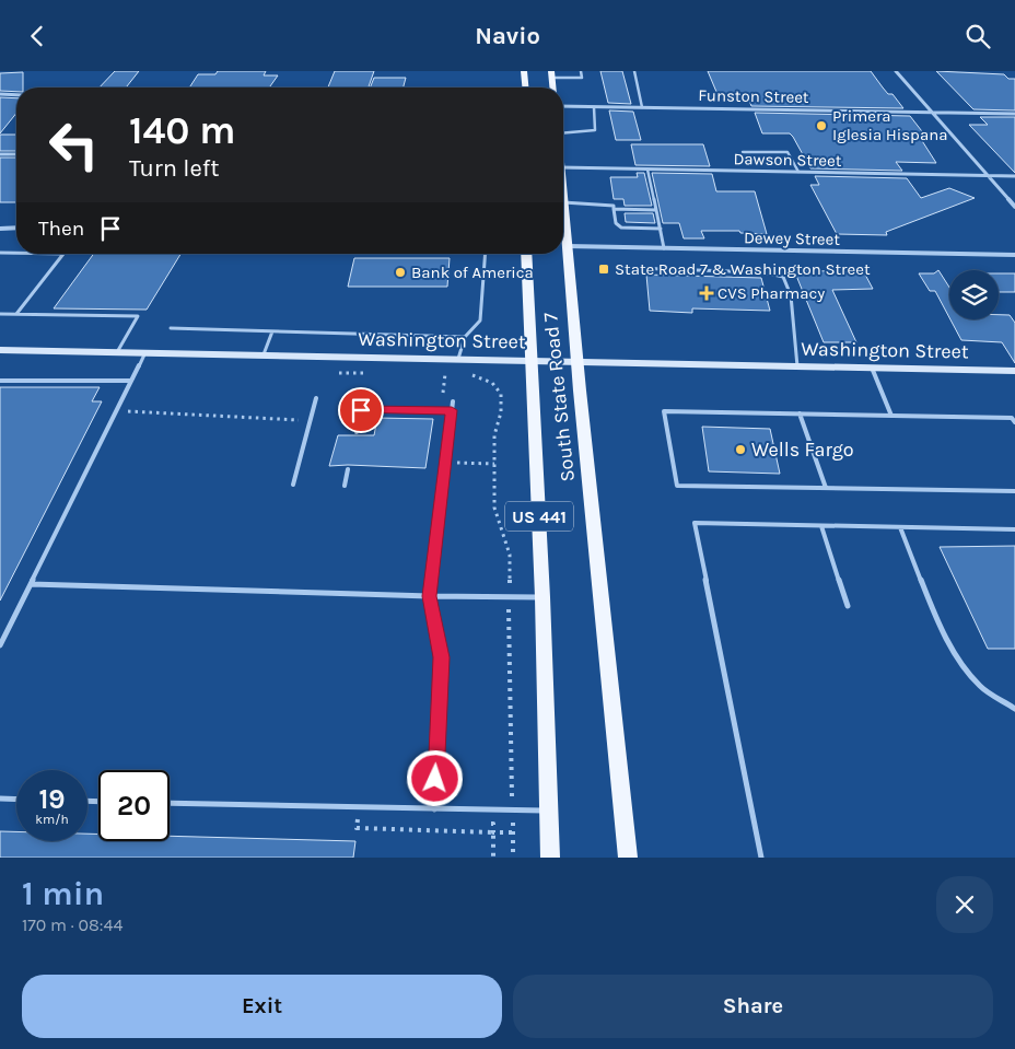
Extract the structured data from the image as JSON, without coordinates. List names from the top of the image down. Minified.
{"streets":{"main road":["South State Road 7","US 441"],"street":["Funston Street","Dawson Street","Dewey Street","Washington Street"]},"crossings":[["Dewey Street","South State Road 7"],["Washington Street","South State Road 7"]],"places":{"other":["Primera Iglesia Hispana","Bank of America","Wells Fargo"],"transit":["State Road 7 & Washington Street"],"health":["CVS Pharmacy"]},"page":{"header":"Navio","turn":["140 m","Turn left"],"then":"Then","speed":"19 km/h","limit":"20","heading":["1 min","170 m · 08:44"],"buttons":["Exit","Share"]}}
